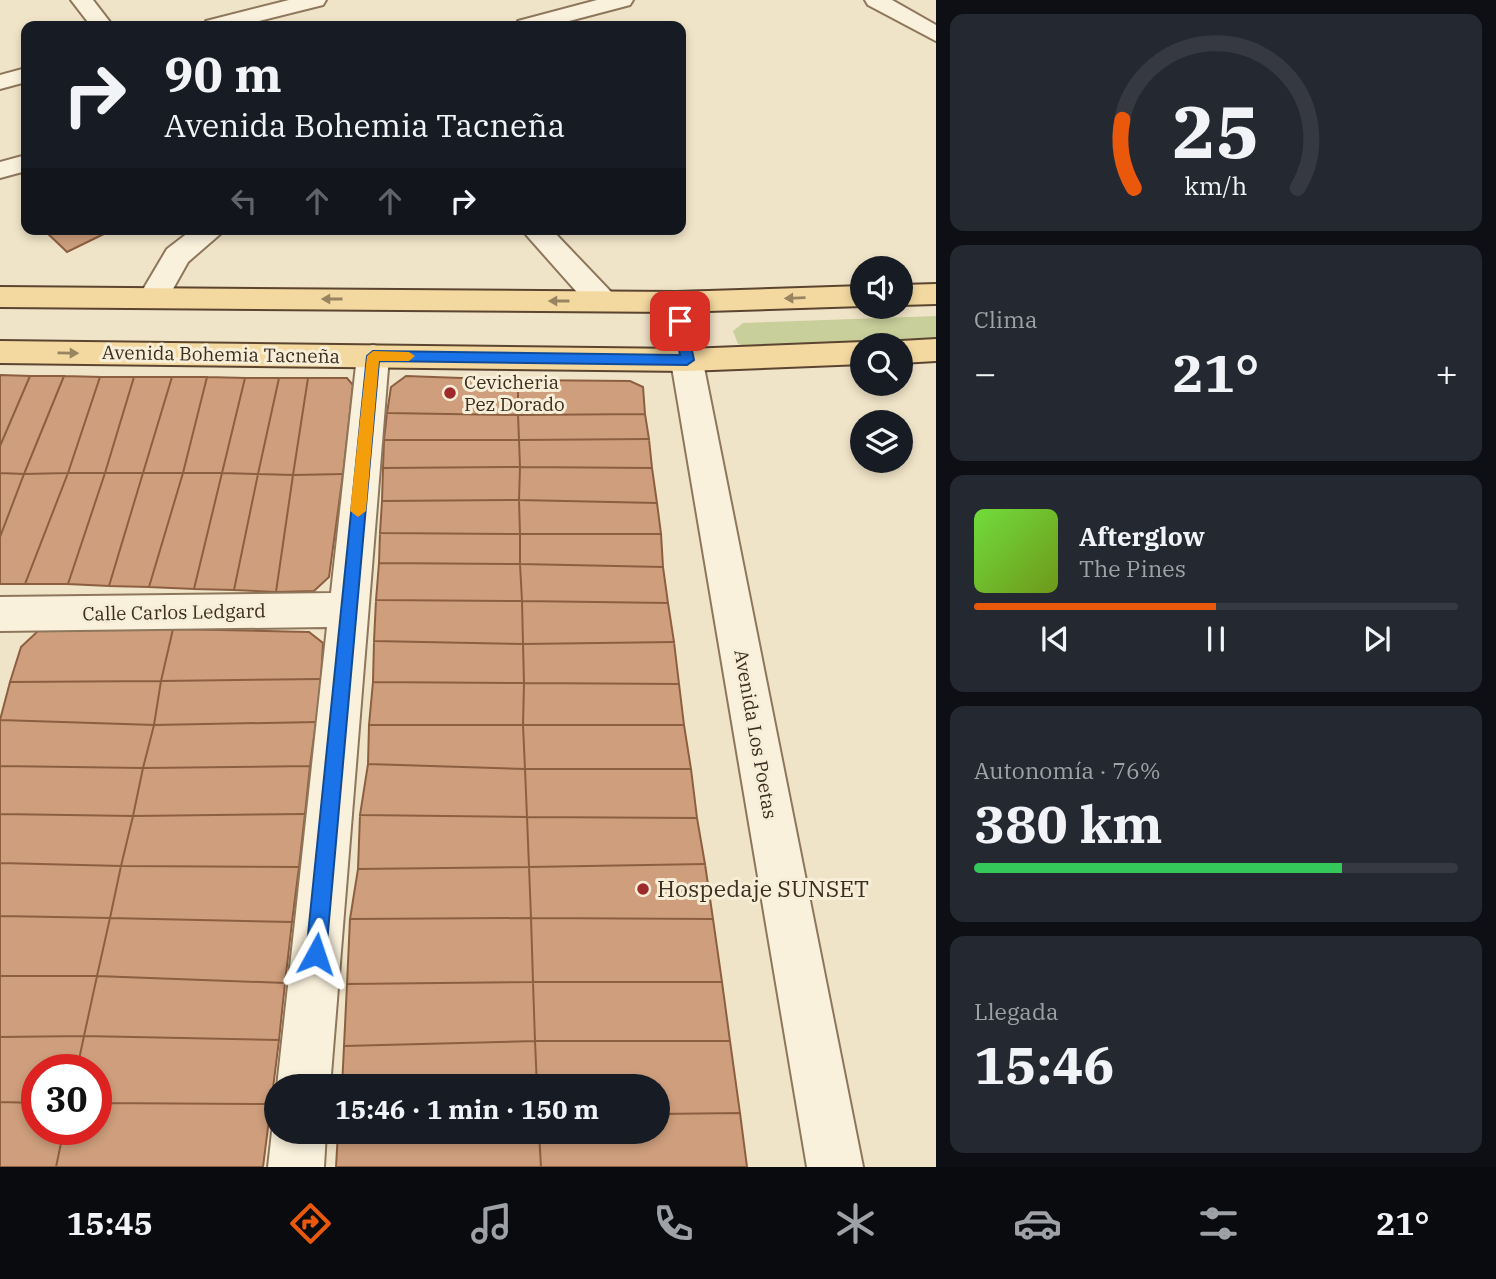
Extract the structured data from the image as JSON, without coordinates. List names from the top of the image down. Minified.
{"streets":{"main road":["Avenida Bohemia Tacneña"],"street":["Calle Carlos Ledgard","Avenida Los Poetas"]},"crossings":[["Avenida Bohemia Tacneña","Avenida Los Poetas"]],"places":["Cevicheria Pez Dorado","Hospedaje SUNSET"],"page":{"turn":["90 m","Avenida Bohemia Tacneña"],"tile":["Clima",["Autonomía · 76%","380 km"],["Llegada","15:46"]],"heat":["−","21°","+"],"song":["Afterglow","The Pines"],"limit":"30","trip":"15:46 · 1 min · 150 m","tabs":["15:45","21°"],"gauge":["25","km/h"]}}
